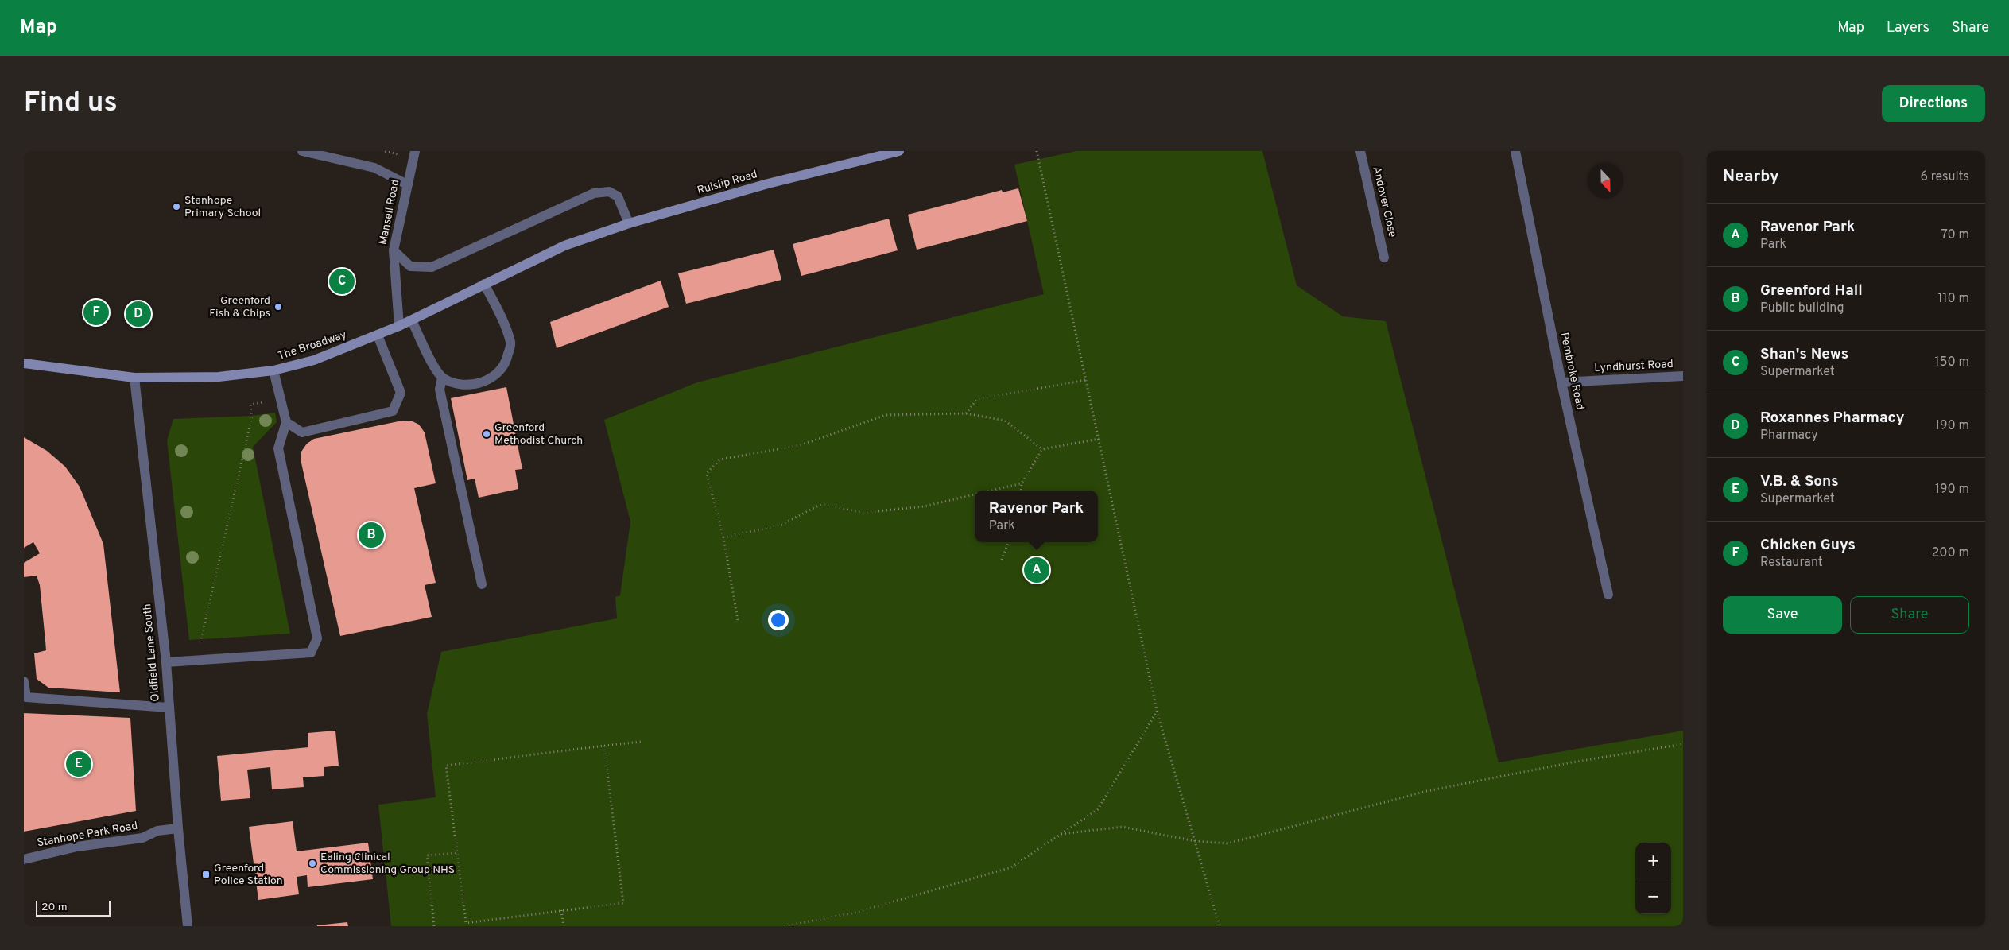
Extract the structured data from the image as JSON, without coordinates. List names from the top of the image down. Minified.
{"streets":{"main road":["Ruislip Road","The Broadway"],"street":["Andover Close","Mansell Road","Lyndhurst Road","Pembroke Road","Oldfield Lane South","Stanhope Park Road"]},"crossings":[["Ruislip Road","The Broadway"],["Mansell Road","The Broadway"],["The Broadway","Oldfield Lane South"],["Lyndhurst Road","Pembroke Road"],["Oldfield Lane South","Stanhope Park Road"]],"places":{"other":["Stanhope Primary School","Greenford Fish & Chips","Greenford Methodist Church","Ealing Clinical Commissioning Group NHS"],"transit":["Greenford Police Station"]},"scale_bar":"20 m","north":"bottom","page":{"header":"Map","nav":["Map","Layers","Share"],"buttons":["Directions",["Save","Share"]],"title":"Find us","heading":["Nearby","6 results"],"list":[{"mark":"A","name":"Ravenor Park","note":"Park","value":"70 m"},{"mark":"B","name":"Greenford Hall","note":"Public building","value":"110 m"},{"mark":"C","name":"Shan's News","note":"Supermarket","value":"150 m"},{"mark":"D","name":"Roxannes Pharmacy","note":"Pharmacy","value":"190 m"},{"mark":"E","name":"V.B. & Sons","note":"Supermarket","value":"190 m"},{"mark":"F","name":"Chicken Guys","note":"Restaurant","value":"200 m"}],"pins":["C","F","D","B","A","E"],"popup":["Ravenor Park","Park"],"map_buttons":["+","−"],"scale":"20 m"}}
